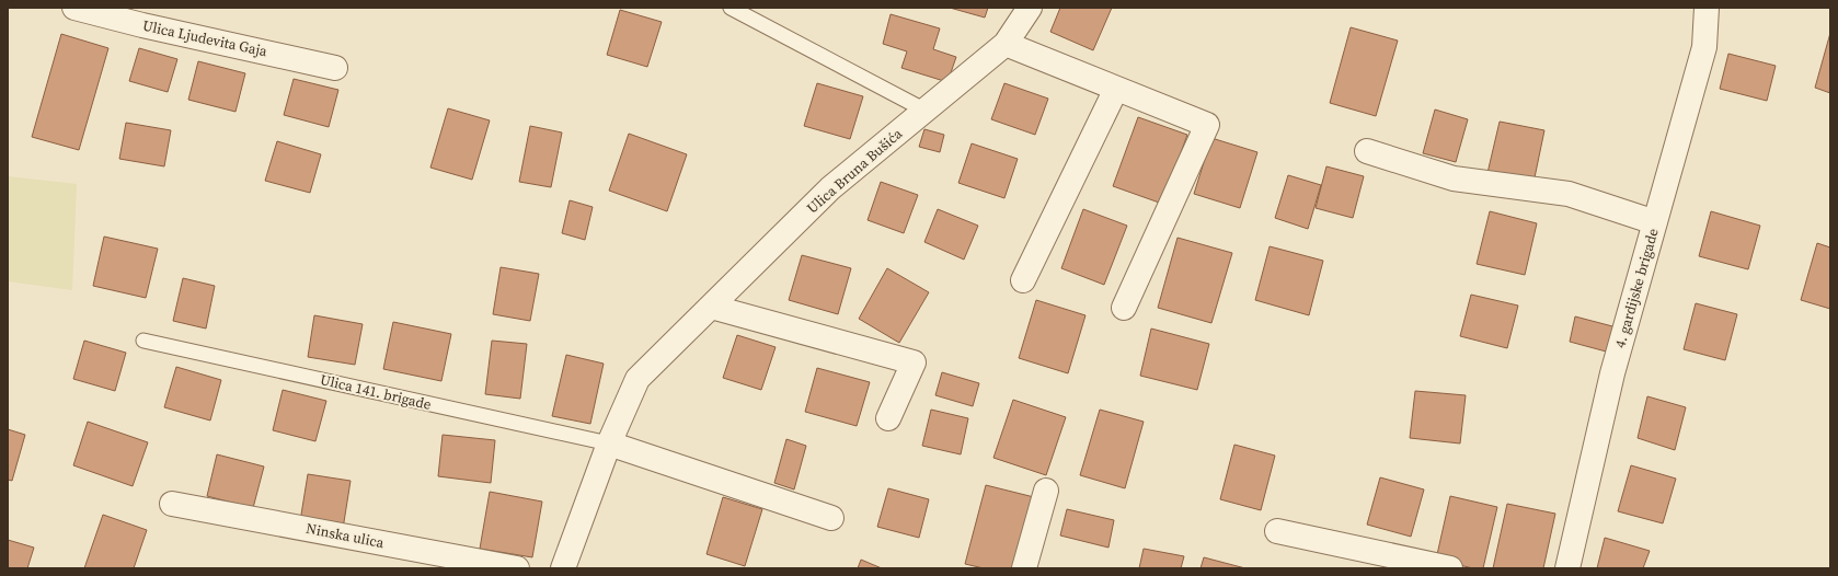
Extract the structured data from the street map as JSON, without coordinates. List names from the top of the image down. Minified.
{"streets":{"street":["Ulica Ljudevita Gaja","Ulica Bruna Bušića","4. gardijske brigade","Ninska ulica"],"lane":["Ulica 141. brigade"]},"crossings":[["Ulica Bruna Bušića","Ulica 141. brigade"]]}
